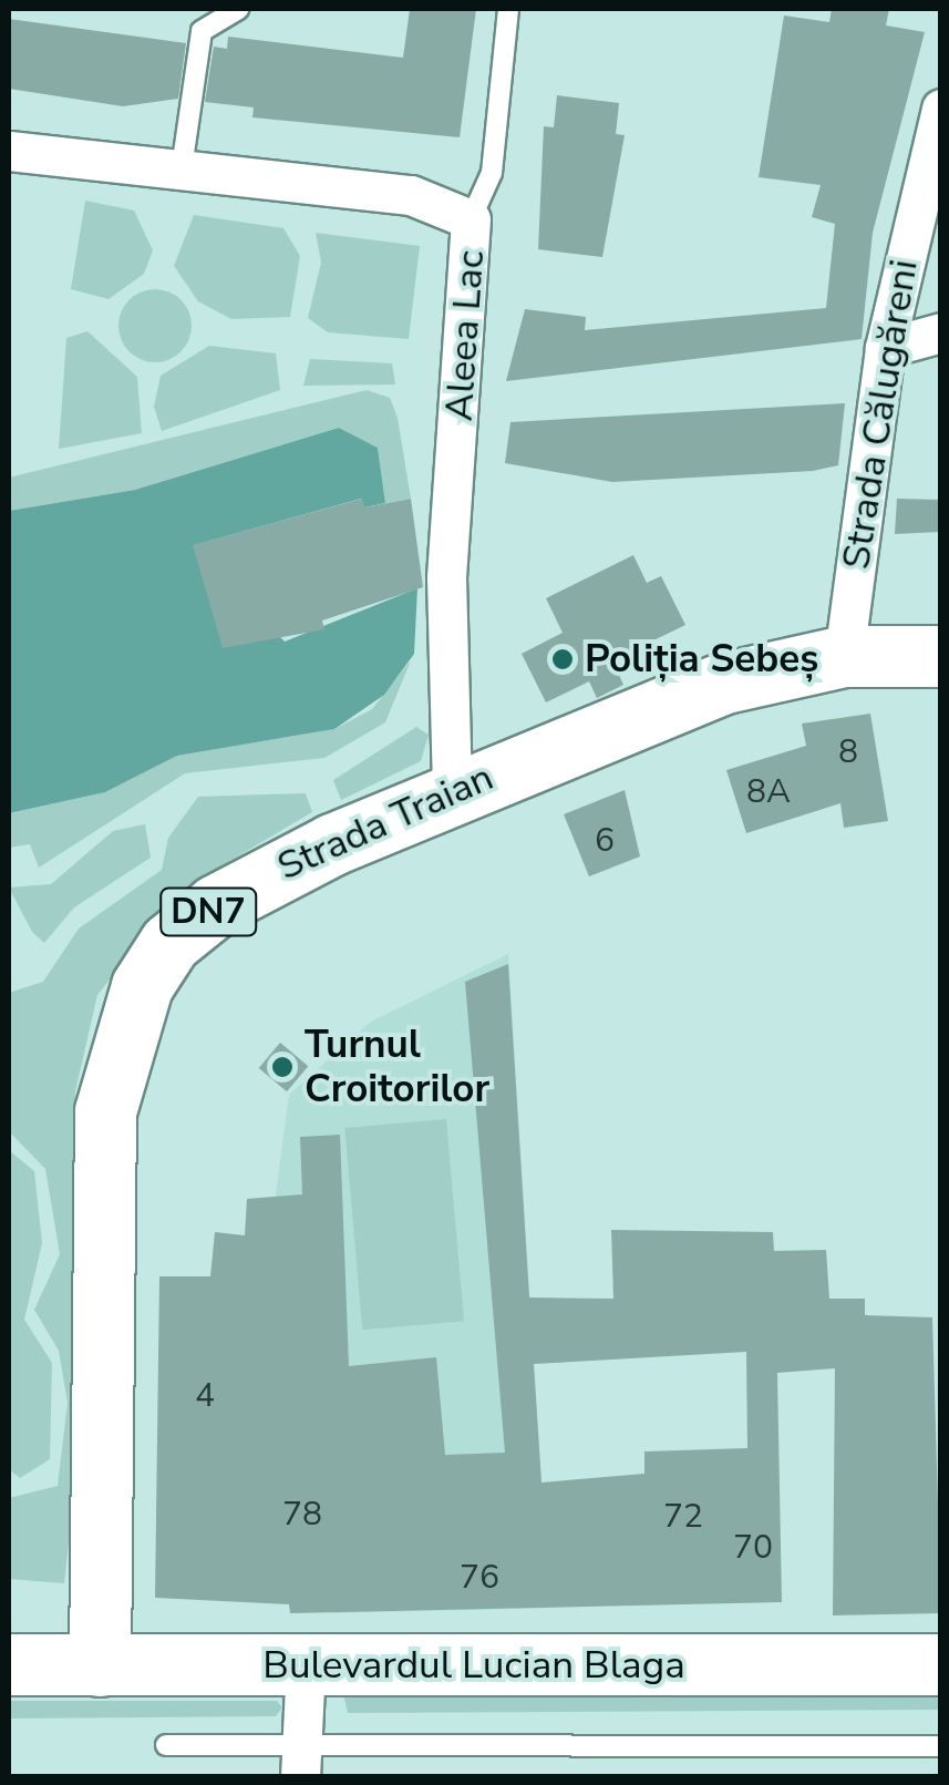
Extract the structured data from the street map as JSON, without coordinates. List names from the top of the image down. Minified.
{"streets":{"main road":["Strada Traian","DN7","Bulevardul Lucian Blaga"],"street":["Aleea Lac","Strada Călugăreni"]},"crossings":[["Aleea Lac","Strada Traian"],["Strada Călugăreni","Strada Traian"],["Strada Traian","Bulevardul Lucian Blaga"]],"places":["Poliția Sebeș","Turnul Croitorilor"],"house_numbers":["8","8A","6","4","78","72","70","76"]}
